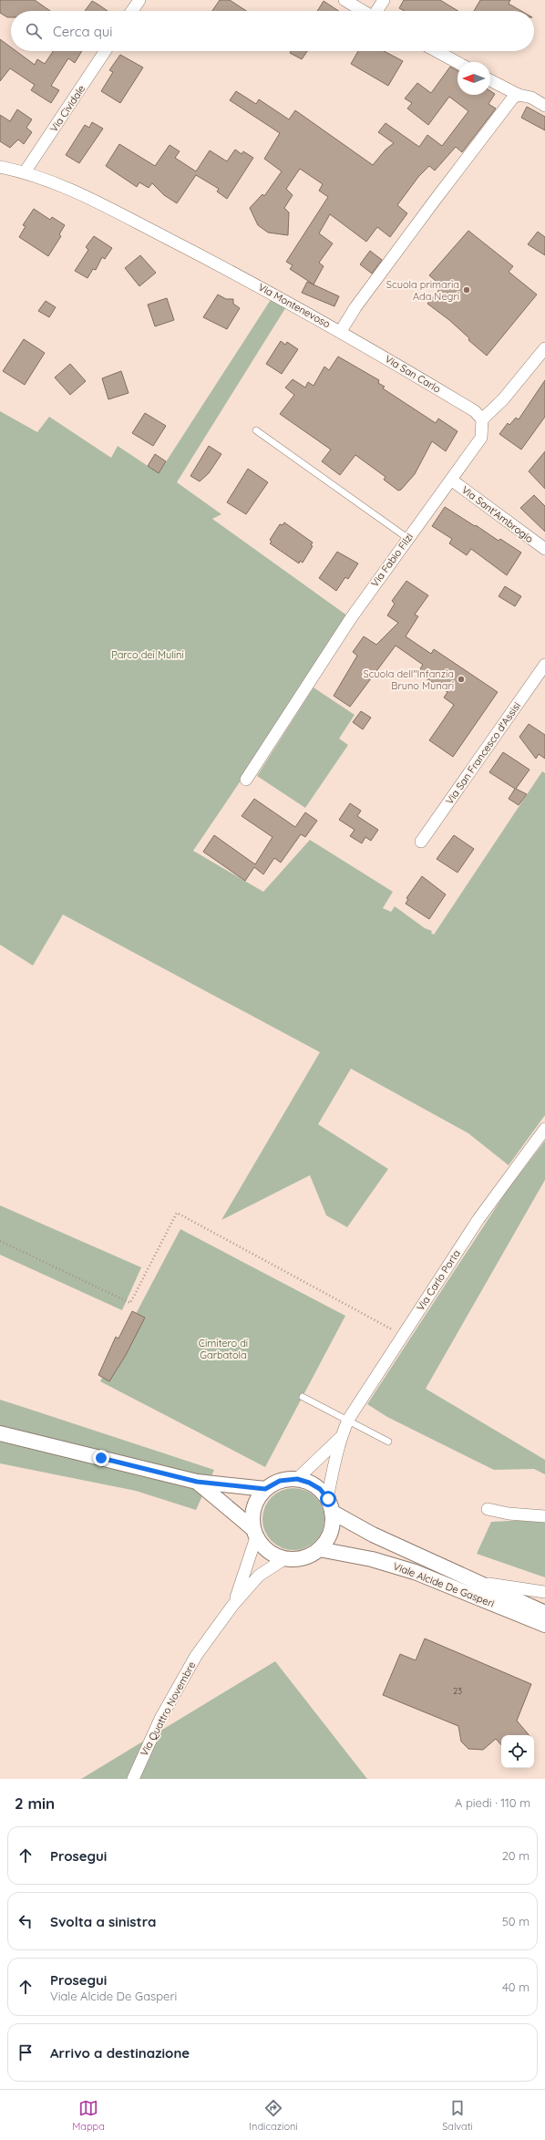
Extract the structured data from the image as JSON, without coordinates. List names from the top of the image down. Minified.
{"streets":{"street":["Via Cividale","Via Montenevoso","Via San Carlo","Via Sant'Ambrogio","Via Fabio Filzi","Via San Francesco d'Assisi","Via Carlo Porta","Viale Alcide De Gasperi","Via Quattro Novembre"]},"crossings":[["Via Cividale","Via Montenevoso"],["Via Montenevoso","Via San Carlo"],["Via San Carlo","Via Fabio Filzi"],["Via Sant'Ambrogio","Via Fabio Filzi"]],"parks":["Parco dei Mulini","Cimitero di Garbatola"],"places":["Scuola primaria Ada Negri","Scuola dell\"Infanzia Bruno Munari"],"house_numbers":["23"],"north":"left","page":{"search":"Cerca qui","heading":["2 min","A piedi · 110 m"],"list":[["Prosegui","20 m"],["Svolta a sinistra","50 m"],["Prosegui","Viale Alcide De Gasperi","40 m"],"Arrivo a destinazione"],"nav":["Mappa","Indicazioni","Salvati"]}}
